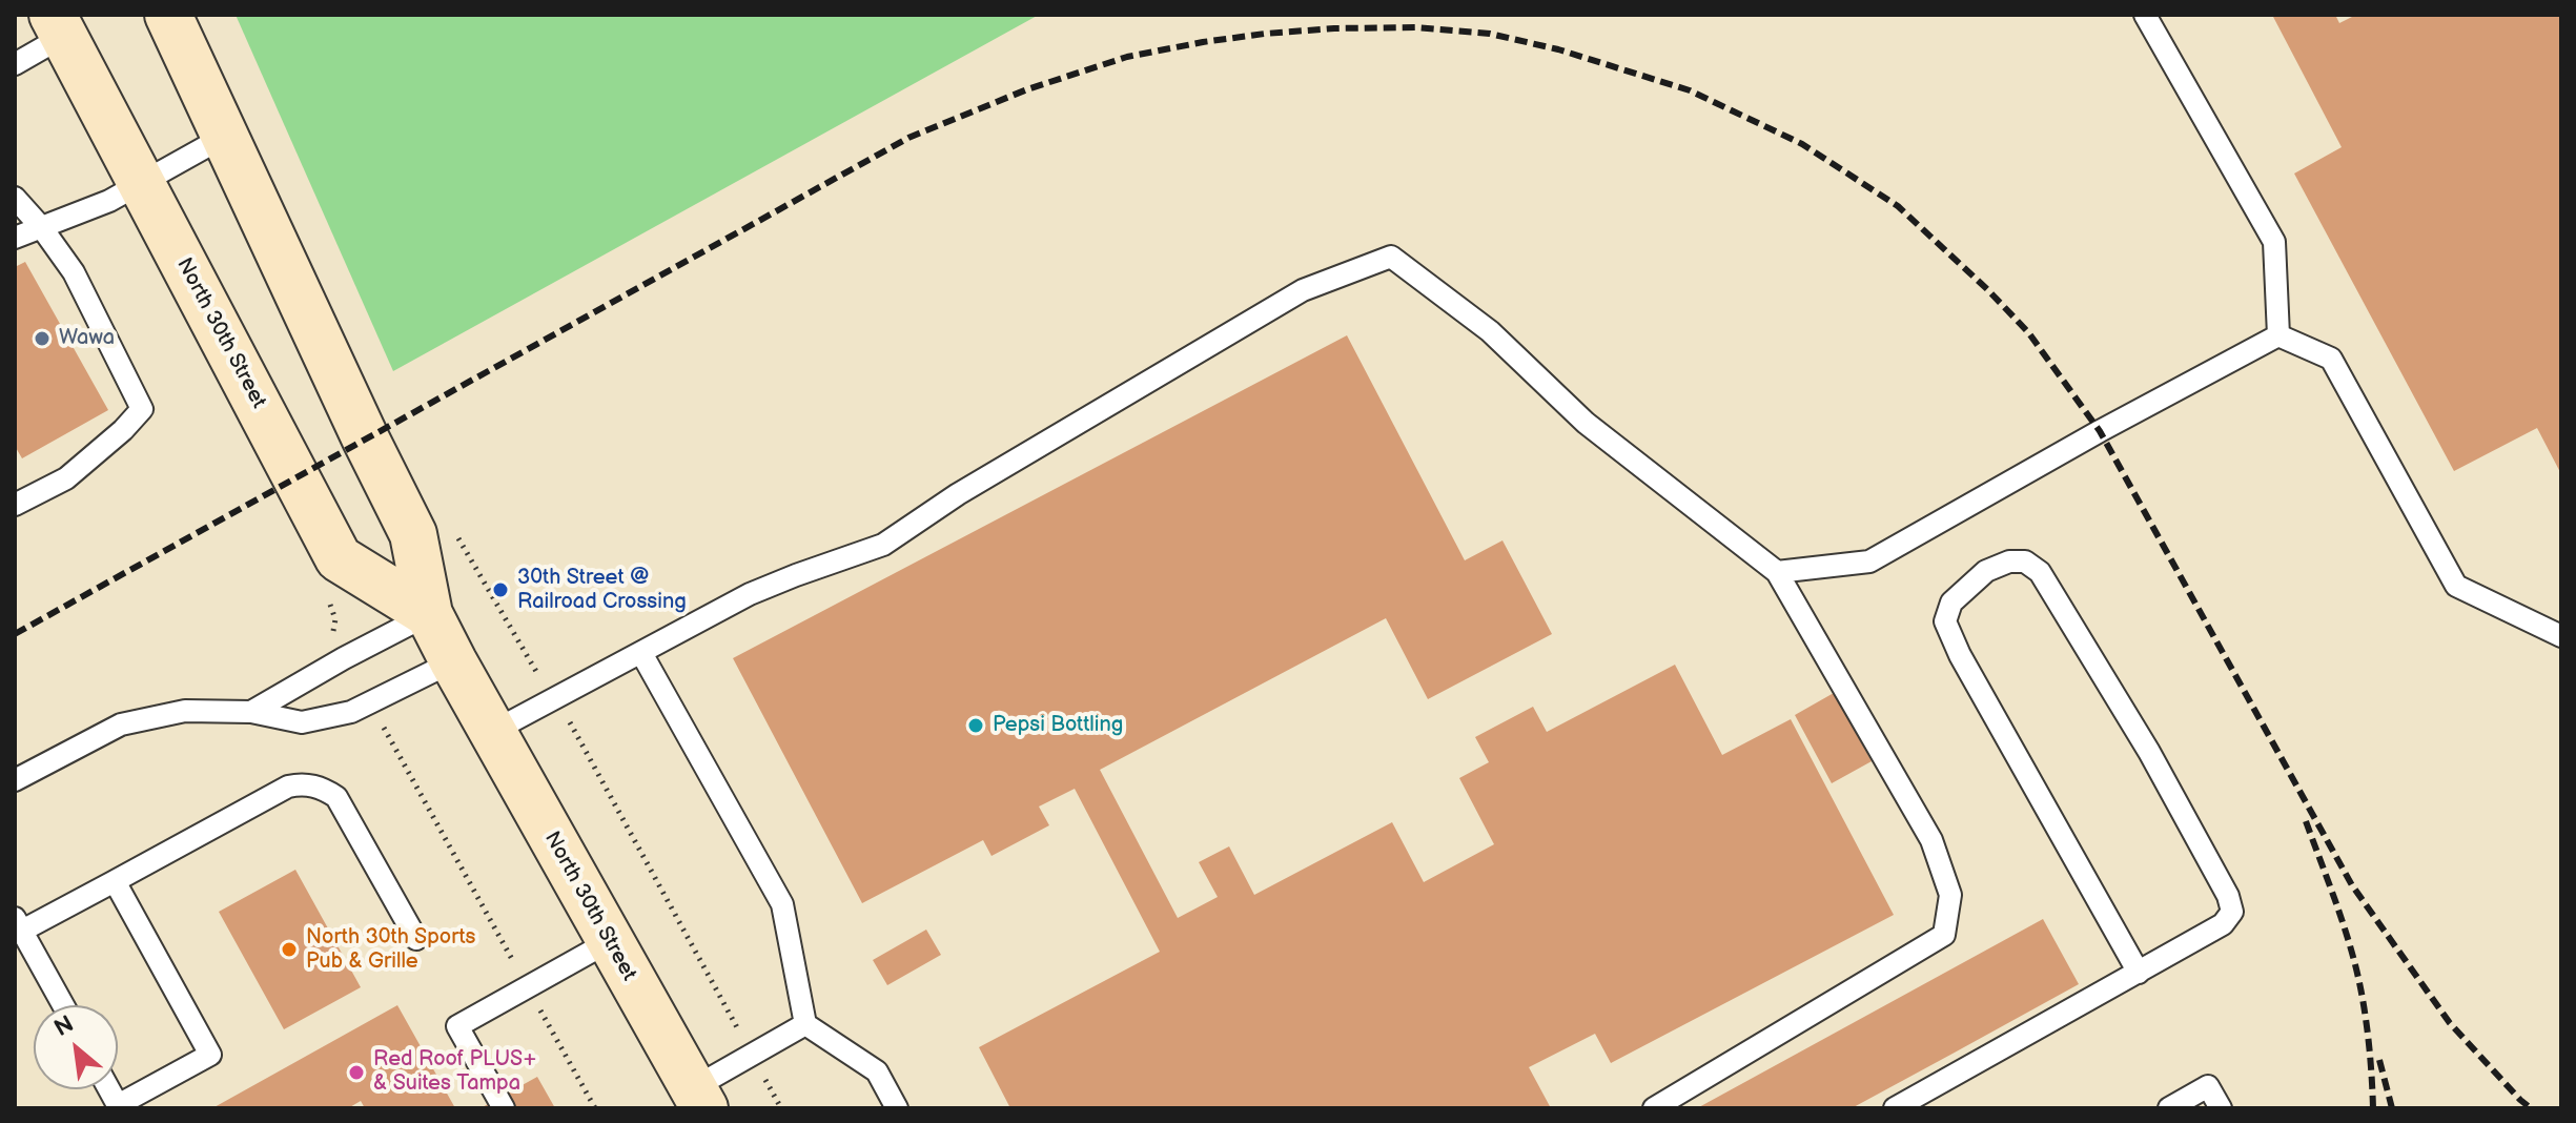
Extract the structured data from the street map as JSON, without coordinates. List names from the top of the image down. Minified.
{"streets":{"main road":["North 30th Street"]},"places":["Wawa","30th Street @ Railroad Crossing","Pepsi Bottling","North 30th Sports Pub & Grille","Red Roof PLUS+ & Suites Tampa"],"north":"top left"}
